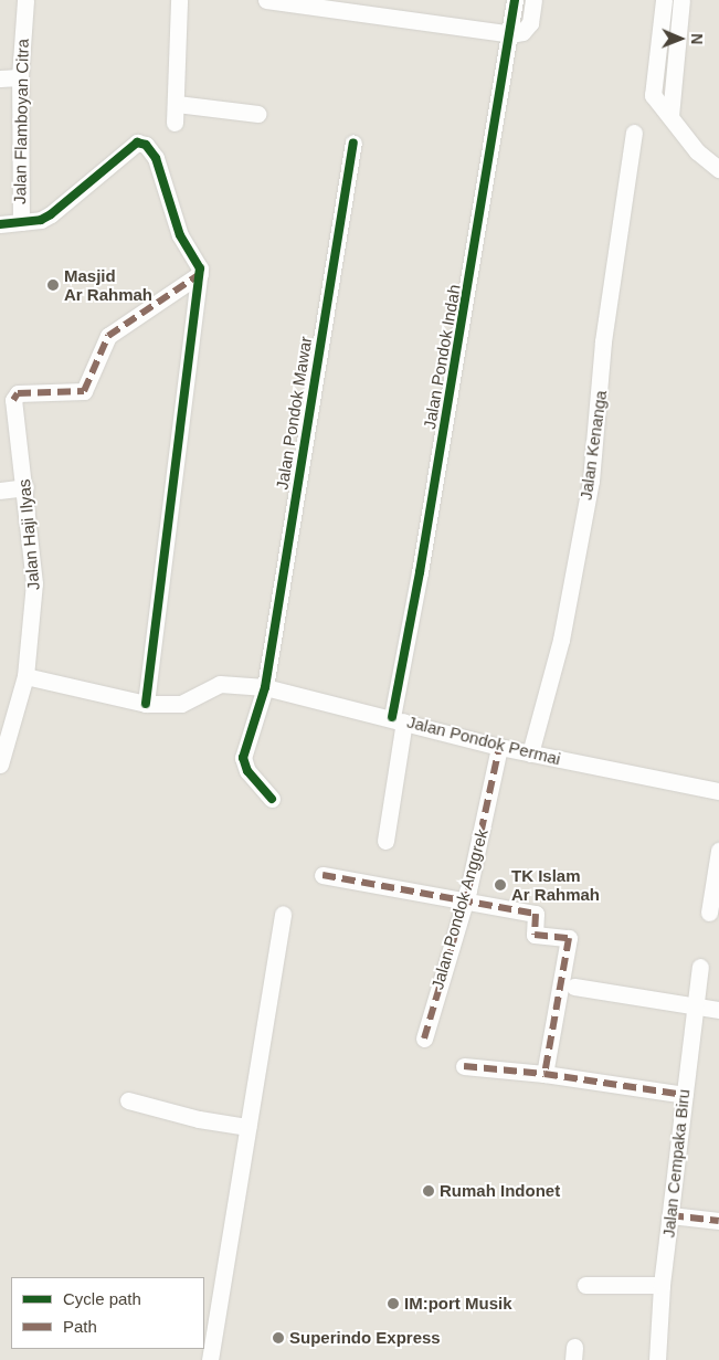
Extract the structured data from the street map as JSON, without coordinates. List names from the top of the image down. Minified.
{"streets":{"street":["Jalan Flamboyan Citra","Jalan Pondok Indah","Jalan Pondok Mawar","Jalan Kenanga","Jalan Haji Ilyas","Jalan Pondok Permai","Jalan Pondok Anggrek","Jalan Cempaka Biru"]},"crossings":[["Jalan Pondok Indah","Jalan Pondok Permai"],["Jalan Pondok Mawar","Jalan Pondok Permai"],["Jalan Kenanga","Jalan Pondok Permai"],["Jalan Haji Ilyas","Jalan Pondok Permai"],["Jalan Pondok Permai","Jalan Pondok Anggrek"]],"places":["Masjid Ar Rahmah","TK Islam Ar Rahmah","Rumah Indonet","IM:port Musik","Superindo Express"],"legend":["Cycle path","Path"],"north":"right"}
